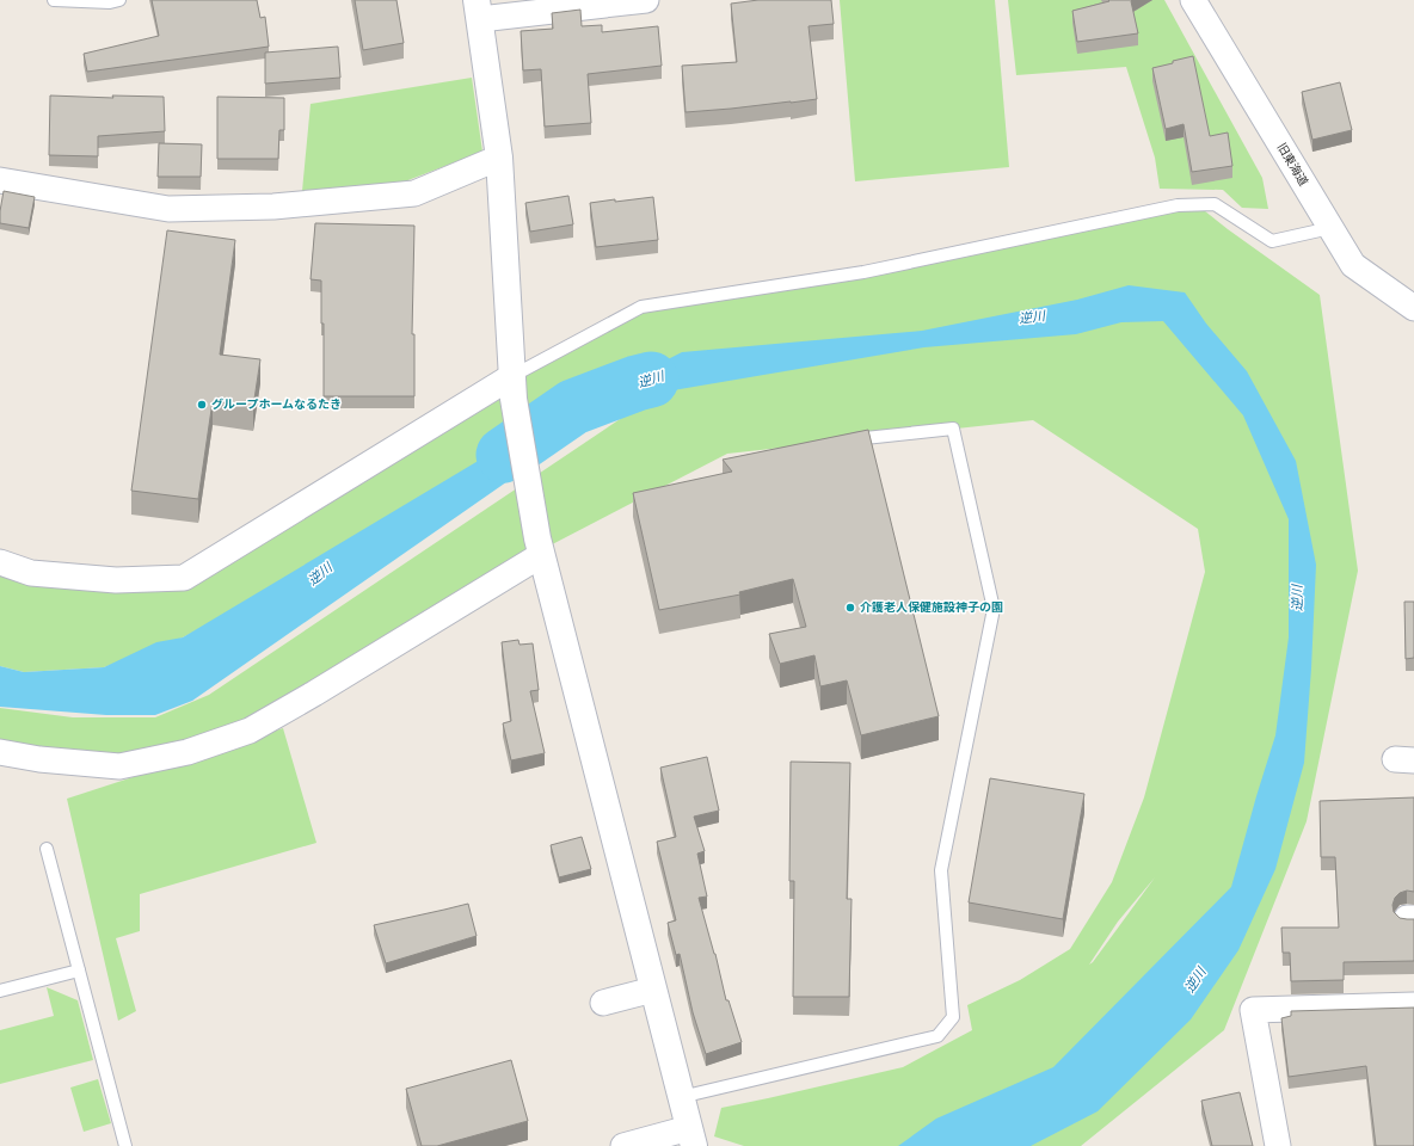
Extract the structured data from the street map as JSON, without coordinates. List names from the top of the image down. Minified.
{"streets":{"street":["旧東海道"]},"water":["逆川"],"places":["グループホームなるたき","介護老人保健施設神子の園"]}
